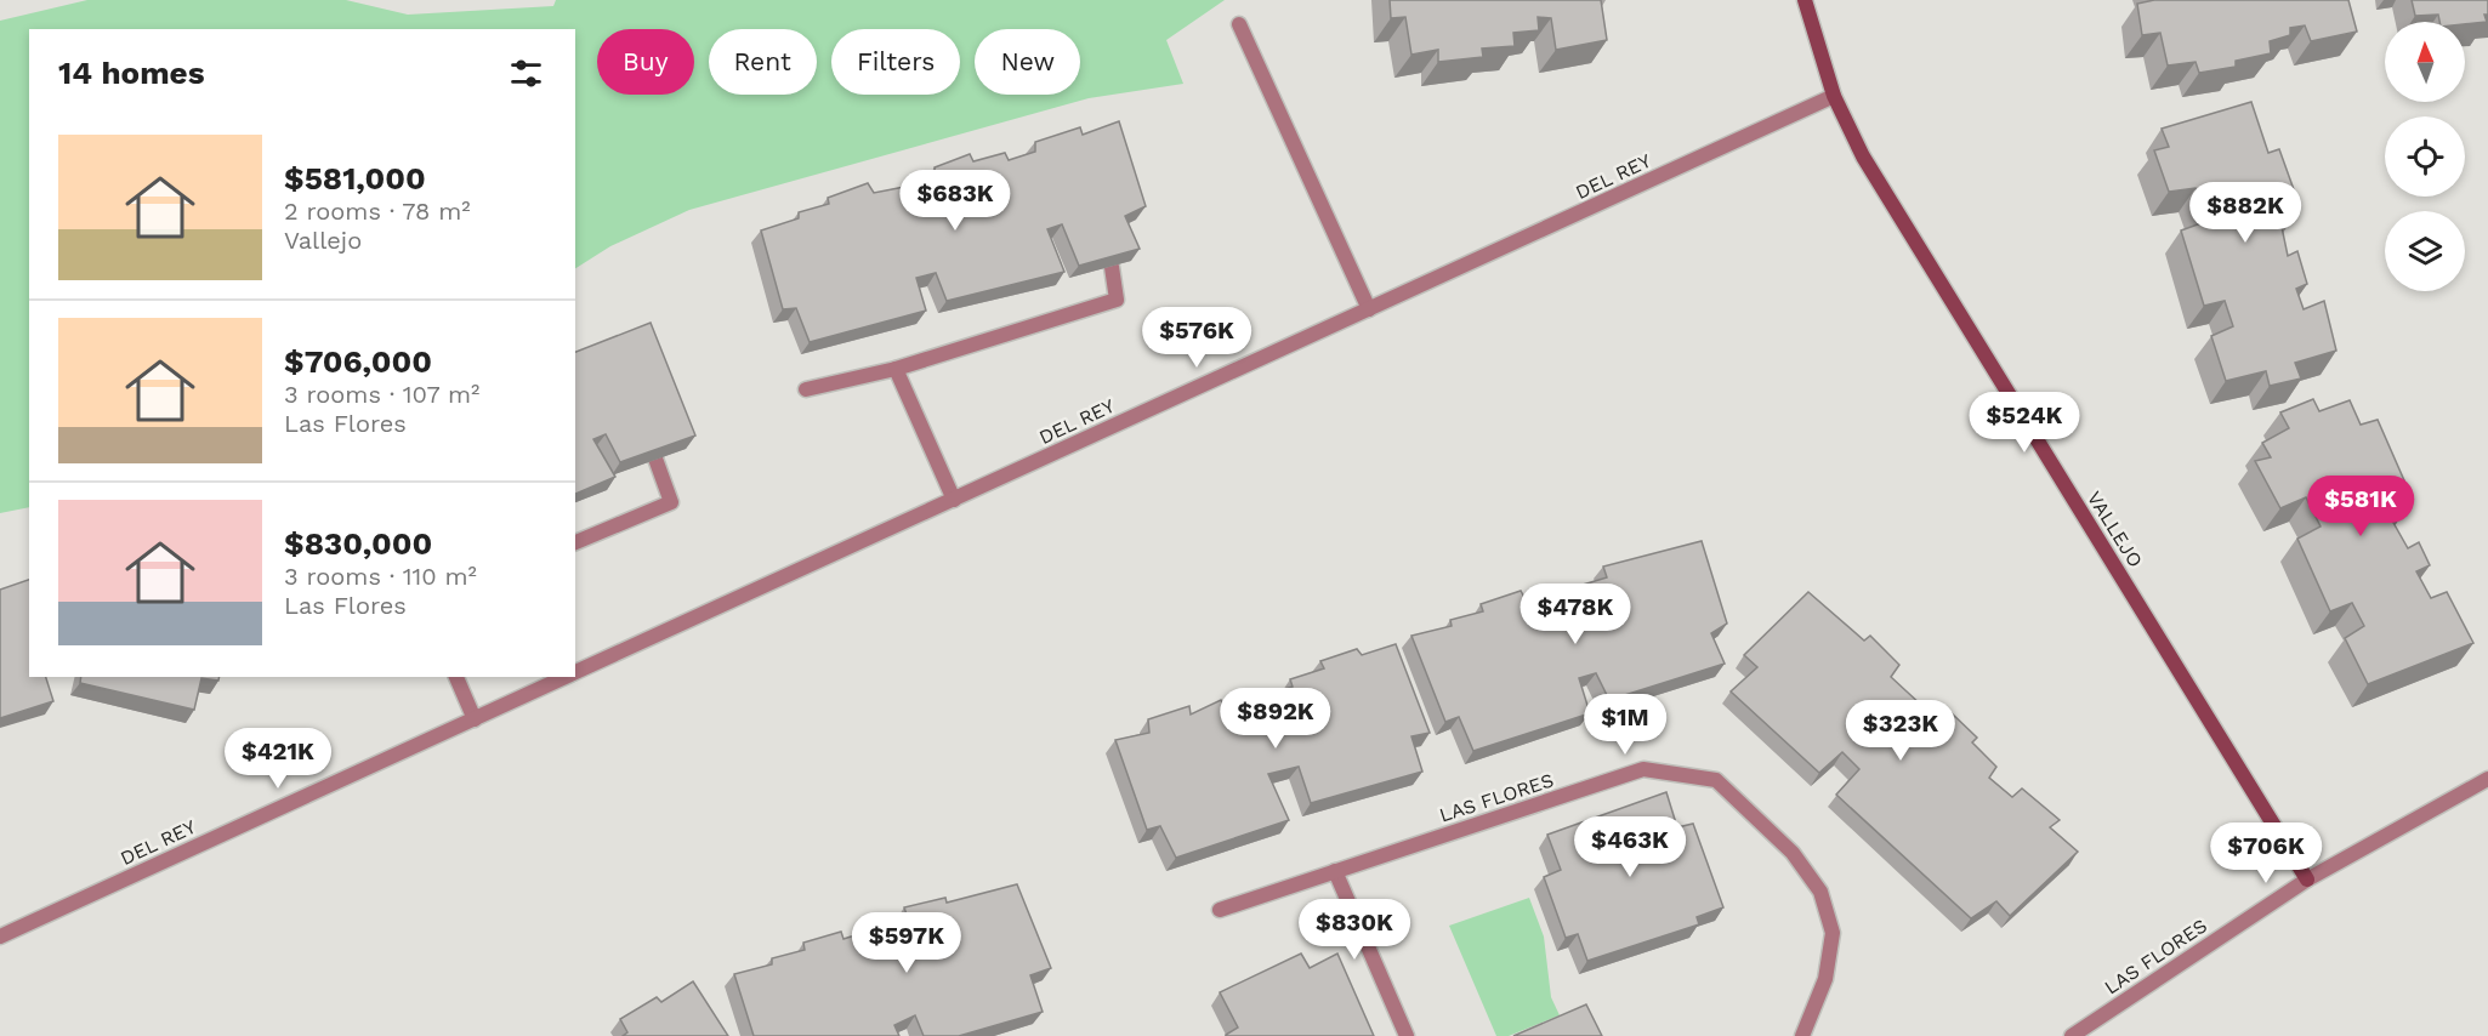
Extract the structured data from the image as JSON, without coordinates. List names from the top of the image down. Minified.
{"streets":{"street":["DEL REY","VALLEJO","LAS FLORES"]},"crossings":[["DEL REY","VALLEJO"],["VALLEJO","LAS FLORES"]],"north":"top","page":{"chip":["Buy","Rent","Filters","New"],"heading":"14 homes","list":[{"name":"$581,000","note":"2 rooms · 78 m² · Vallejo"},{"name":"$706,000","note":"3 rooms · 107 m² · Las Flores"},{"name":"$830,000","note":"3 rooms · 110 m² · Las Flores"}],"price":["$683K","$882K","$576K","$524K","$581K","$478K","$892K","$1M","$323K","$421K","$463K","$706K","$830K","$597K"]}}
